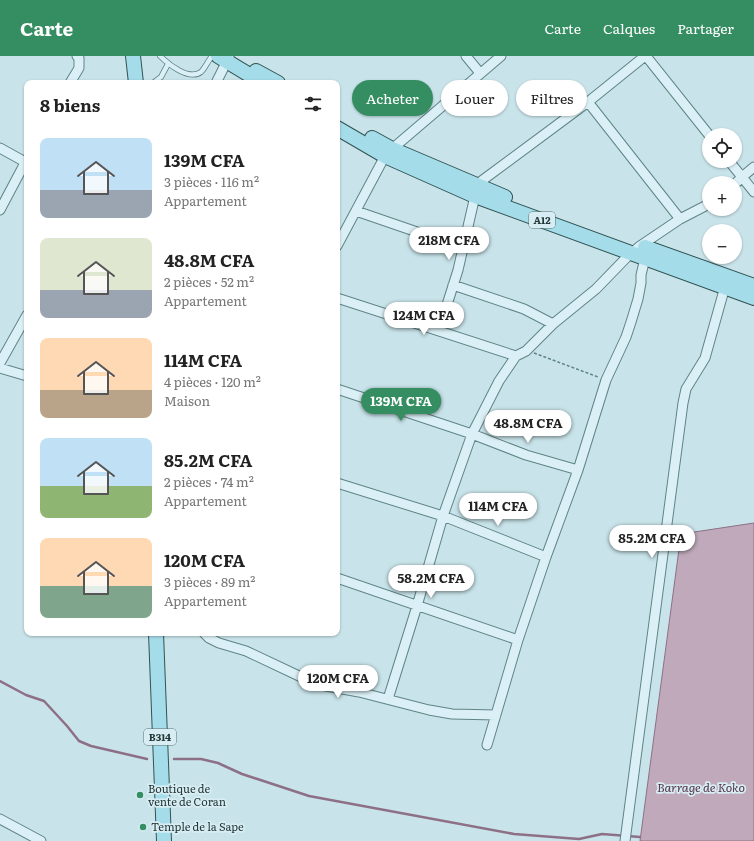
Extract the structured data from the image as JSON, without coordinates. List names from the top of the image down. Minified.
{"streets":{"main road":["A12","B314"]},"water":["Barrage de Koko"],"places":["Boutique de vente de Coran","Temple de la Sape"],"page":{"header":"Carte","nav":["Carte","Calques","Partager"],"chip":["Acheter","Louer","Filtres"],"heading":"8 biens","map_buttons":["+","−"],"list":[{"name":"139M CFA","note":"3 pièces · 116 m² · Appartement"},{"name":"48.8M CFA","note":"2 pièces · 52 m² · Appartement"},{"name":"114M CFA","note":"4 pièces · 120 m² · Maison"},{"name":"85.2M CFA","note":"2 pièces · 74 m² · Appartement"},{"name":"120M CFA","note":"3 pièces · 89 m² · Appartement"}],"price":["218M CFA","124M CFA","139M CFA","48.8M CFA","114M CFA","85.2M CFA","58.2M CFA","120M CFA"]}}
